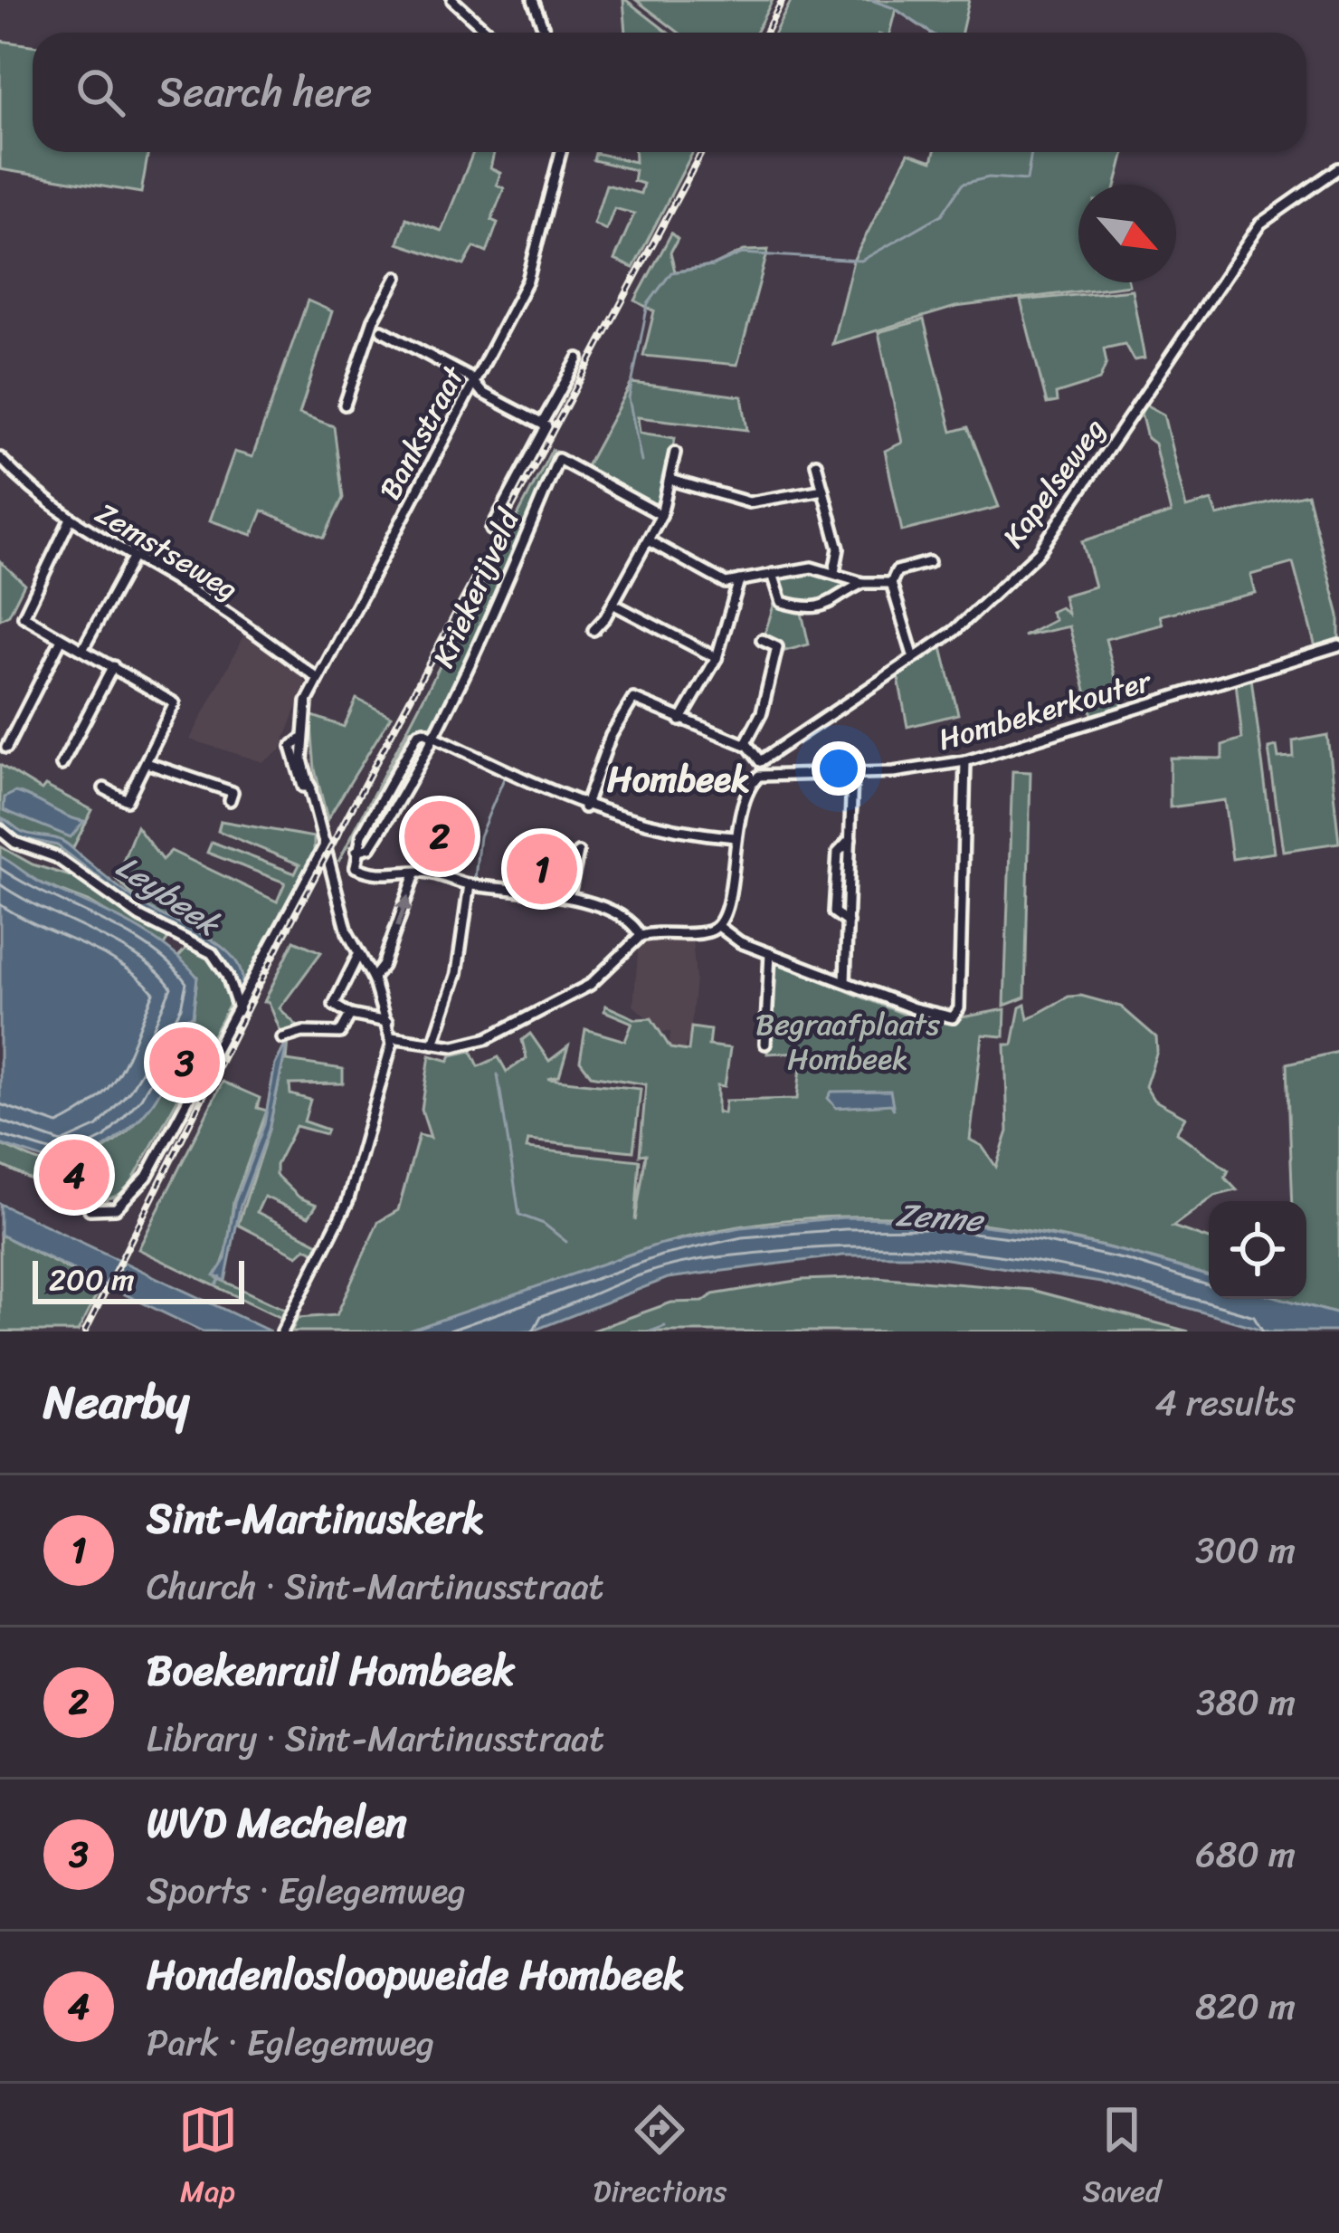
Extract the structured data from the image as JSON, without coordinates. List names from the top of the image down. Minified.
{"streets":{"street":["Bankstraat","Kapelseweg","Zemstseweg","Kriekerijveld","Hombekerkouter"]},"crossings":[["Bankstraat","Zemstseweg"]],"districts":["Hombeek"],"water":["Leybeek","Zenne"],"parks":["Begraafplaats Hombeek"],"scale_bar":"200 m","north":"bottom right","page":{"search":"Search here","pins":["2","1","3","4"],"scale":"200 m","heading":["Nearby","4 results"],"list":[{"mark":"1","name":"Sint-Martinuskerk","note":"Church · Sint-Martinusstraat","value":"300 m"},{"mark":"2","name":"Boekenruil Hombeek","note":"Library · Sint-Martinusstraat","value":"380 m"},{"mark":"3","name":"WVD Mechelen","note":"Sports · Eglegemweg","value":"680 m"},{"mark":"4","name":"Hondenlosloopweide Hombeek","note":"Park · Eglegemweg","value":"820 m"}],"nav":["Map","Directions","Saved"]}}
